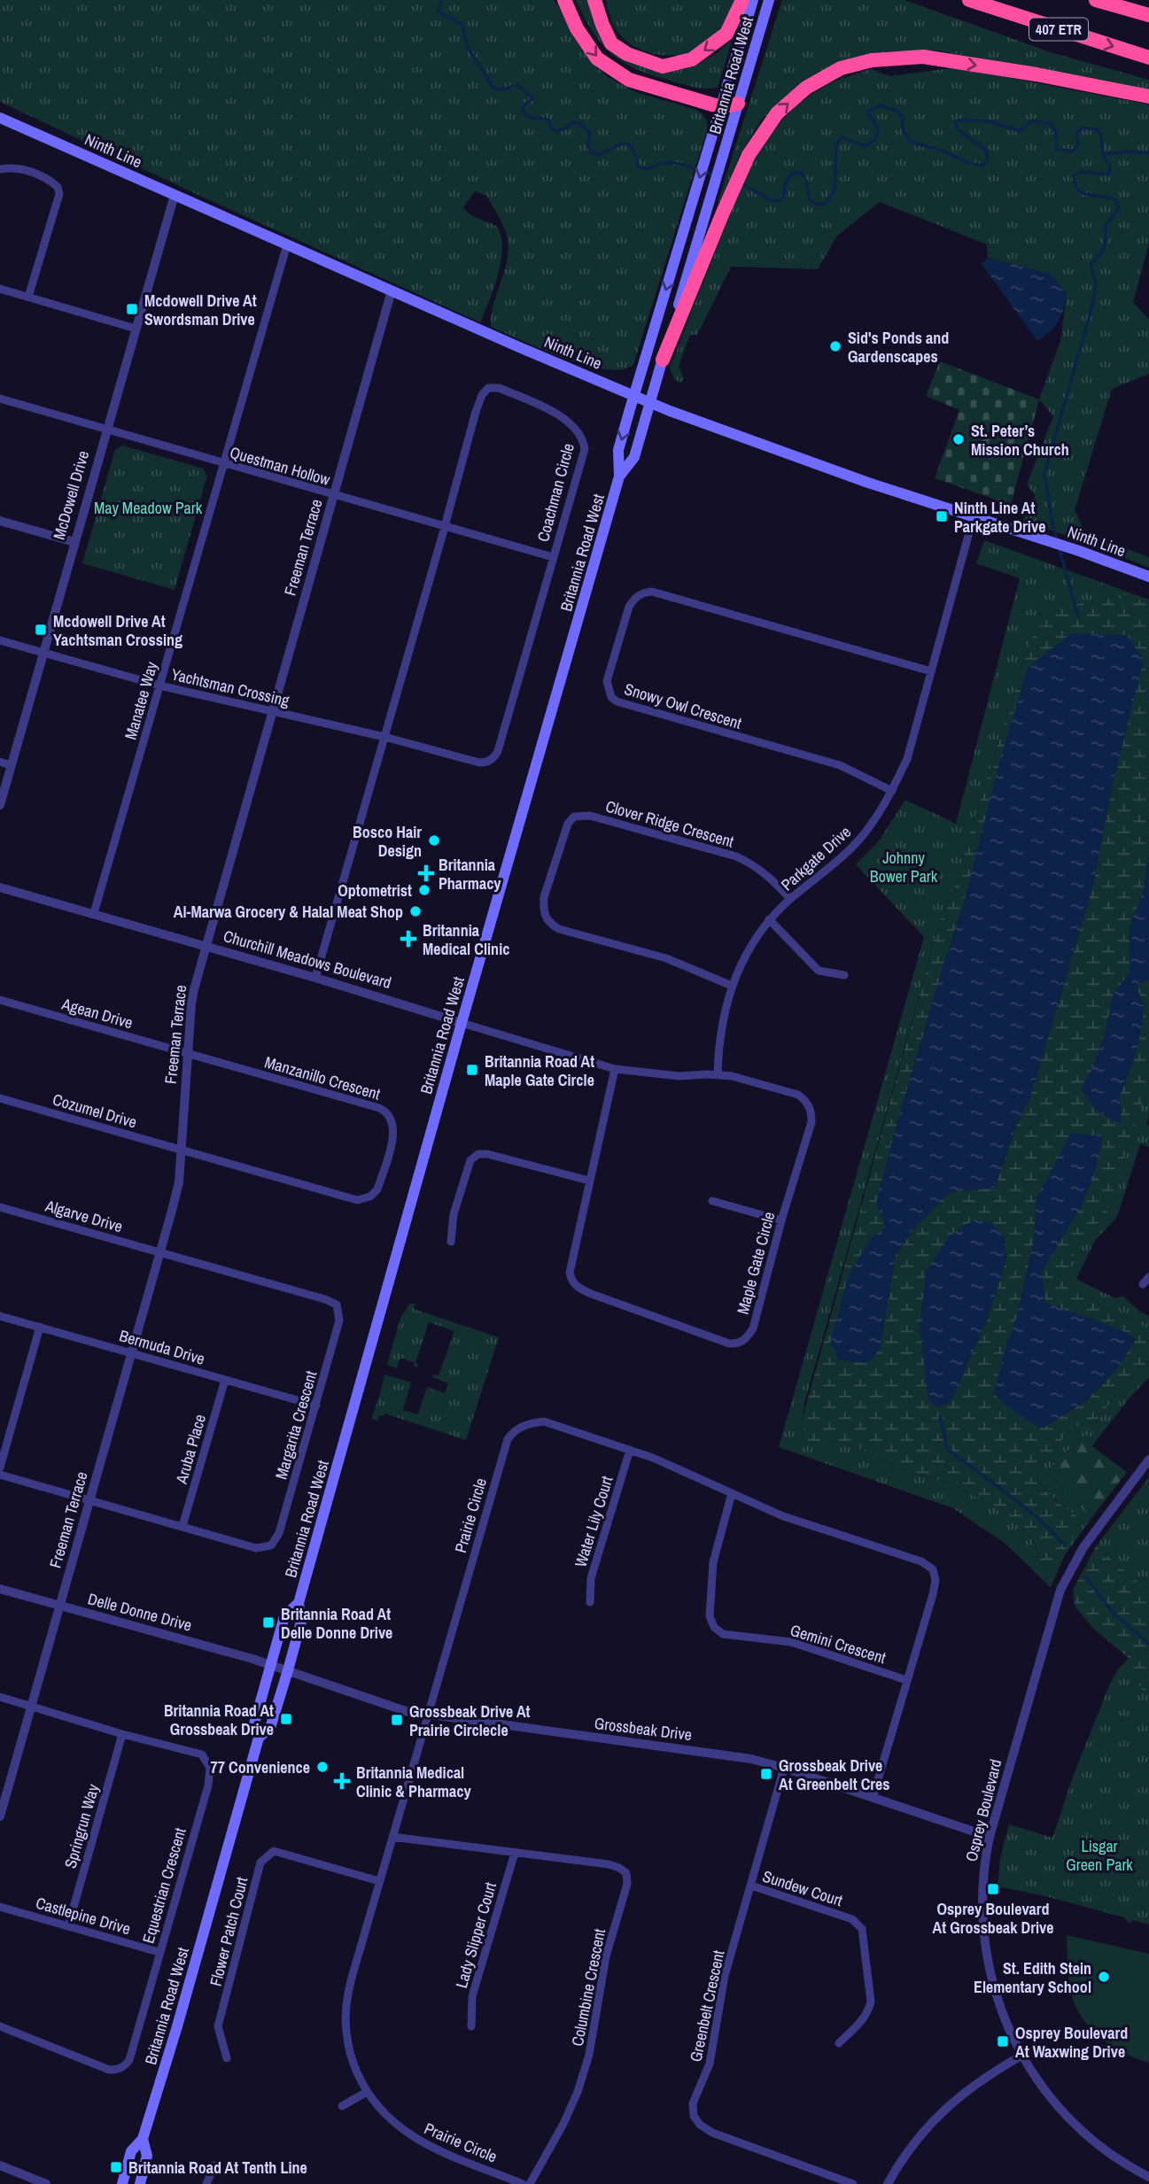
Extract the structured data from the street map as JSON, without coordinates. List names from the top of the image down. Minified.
{"streets":{"highway":["407 ETR"],"main road":["Britannia Road West","Ninth Line"],"street":["Questman Hollow","Coachman Circle","McDowell Drive","Freeman Terrace","Yachtsman Crossing","Manatee Way","Snowy Owl Crescent","Clover Ridge Crescent","Parkgate Drive","Churchill Meadows Boulevard","Agean Drive","Manzanillo Crescent","Cozumel Drive","Algarve Drive","Maple Gate Circle","Bermuda Drive","Margarita Crescent","Aruba Place","Prairie Circle","Water Lily Court","Delle Donne Drive","Gemini Crescent","Grossbeak Drive","Osprey Boulevard","Springrun Way","Equestrian Crescent","Sundew Court","Castlepine Drive","Flower Patch Court","Lady Slipper Court","Columbine Crescent","Greenbelt Crescent"]},"crossings":[["Britannia Road West","Ninth Line"],["Britannia Road West","Churchill Meadows Boulevard"],["Britannia Road West","Maple Gate Circle"],["Britannia Road West","Delle Donne Drive"],["Britannia Road West","Grossbeak Drive"],["Ninth Line","McDowell Drive"],["Ninth Line","Freeman Terrace"],["Ninth Line","Manatee Way"],["Ninth Line","Parkgate Drive"],["Questman Hollow","Coachman Circle"],["Questman Hollow","McDowell Drive"],["Questman Hollow","Freeman Terrace"],["Questman Hollow","Manatee Way"],["Coachman Circle","Yachtsman Crossing"],["Coachman Circle","Churchill Meadows Boulevard"],["McDowell Drive","Yachtsman Crossing"],["Freeman Terrace","Yachtsman Crossing"],["Freeman Terrace","Churchill Meadows Boulevard"],["Freeman Terrace","Agean Drive"],["Freeman Terrace","Manzanillo Crescent"],["Freeman Terrace","Cozumel Drive"],["Freeman Terrace","Algarve Drive"],["Freeman Terrace","Bermuda Drive"],["Freeman Terrace","Margarita Crescent"],["Freeman Terrace","Delle Donne Drive"],["Freeman Terrace","Equestrian Crescent"],["Yachtsman Crossing","Manatee Way"],["Manatee Way","Churchill Meadows Boulevard"],["Snowy Owl Crescent","Parkgate Drive"],["Clover Ridge Crescent","Parkgate Drive"],["Parkgate Drive","Maple Gate Circle"],["Churchill Meadows Boulevard","Maple Gate Circle"],["Agean Drive","Manzanillo Crescent"],["Manzanillo Crescent","Cozumel Drive"],["Algarve Drive","Margarita Crescent"],["Bermuda Drive","Margarita Crescent"],["Bermuda Drive","Aruba Place"],["Margarita Crescent","Aruba Place"],["Prairie Circle","Water Lily Court"],["Prairie Circle","Gemini Crescent"],["Prairie Circle","Grossbeak Drive"],["Prairie Circle","Flower Patch Court"],["Prairie Circle","Columbine Crescent"],["Delle Donne Drive","Grossbeak Drive"],["Grossbeak Drive","Osprey Boulevard"],["Grossbeak Drive","Greenbelt Crescent"],["Springrun Way","Equestrian Crescent"],["Springrun Way","Castlepine Drive"],["Equestrian Crescent","Castlepine Drive"],["Sundew Court","Greenbelt Crescent"],["Lady Slipper Court","Columbine Crescent"]],"parks":["May Meadow Park","Johnny Bower Park","Lisgar Green Park"],"places":{"transit":["Mcdowell Drive At Swordsman Drive","Ninth Line At Parkgate Drive","Mcdowell Drive At Yachtsman Crossing","Britannia Road At Maple Gate Circle","Britannia Road At Delle Donne Drive","Britannia Road At Grossbeak Drive","Grossbeak Drive At Prairie Circlecle","Grossbeak Drive At Greenbelt Cres","Osprey Boulevard At Grossbeak Drive","Osprey Boulevard At Waxwing Drive","Britannia Road At Tenth Line"],"other":["Sid's Ponds and Gardenscapes","St. Peter’s Mission Church","Bosco Hair Design","Optometrist","Al-Marwa Grocery & Halal Meat Shop","77 Convenience","St. Edith Stein Elementary School"],"health":["Britannia Pharmacy","Britannia Medical Clinic","Britannia Medical Clinic & Pharmacy"]}}
